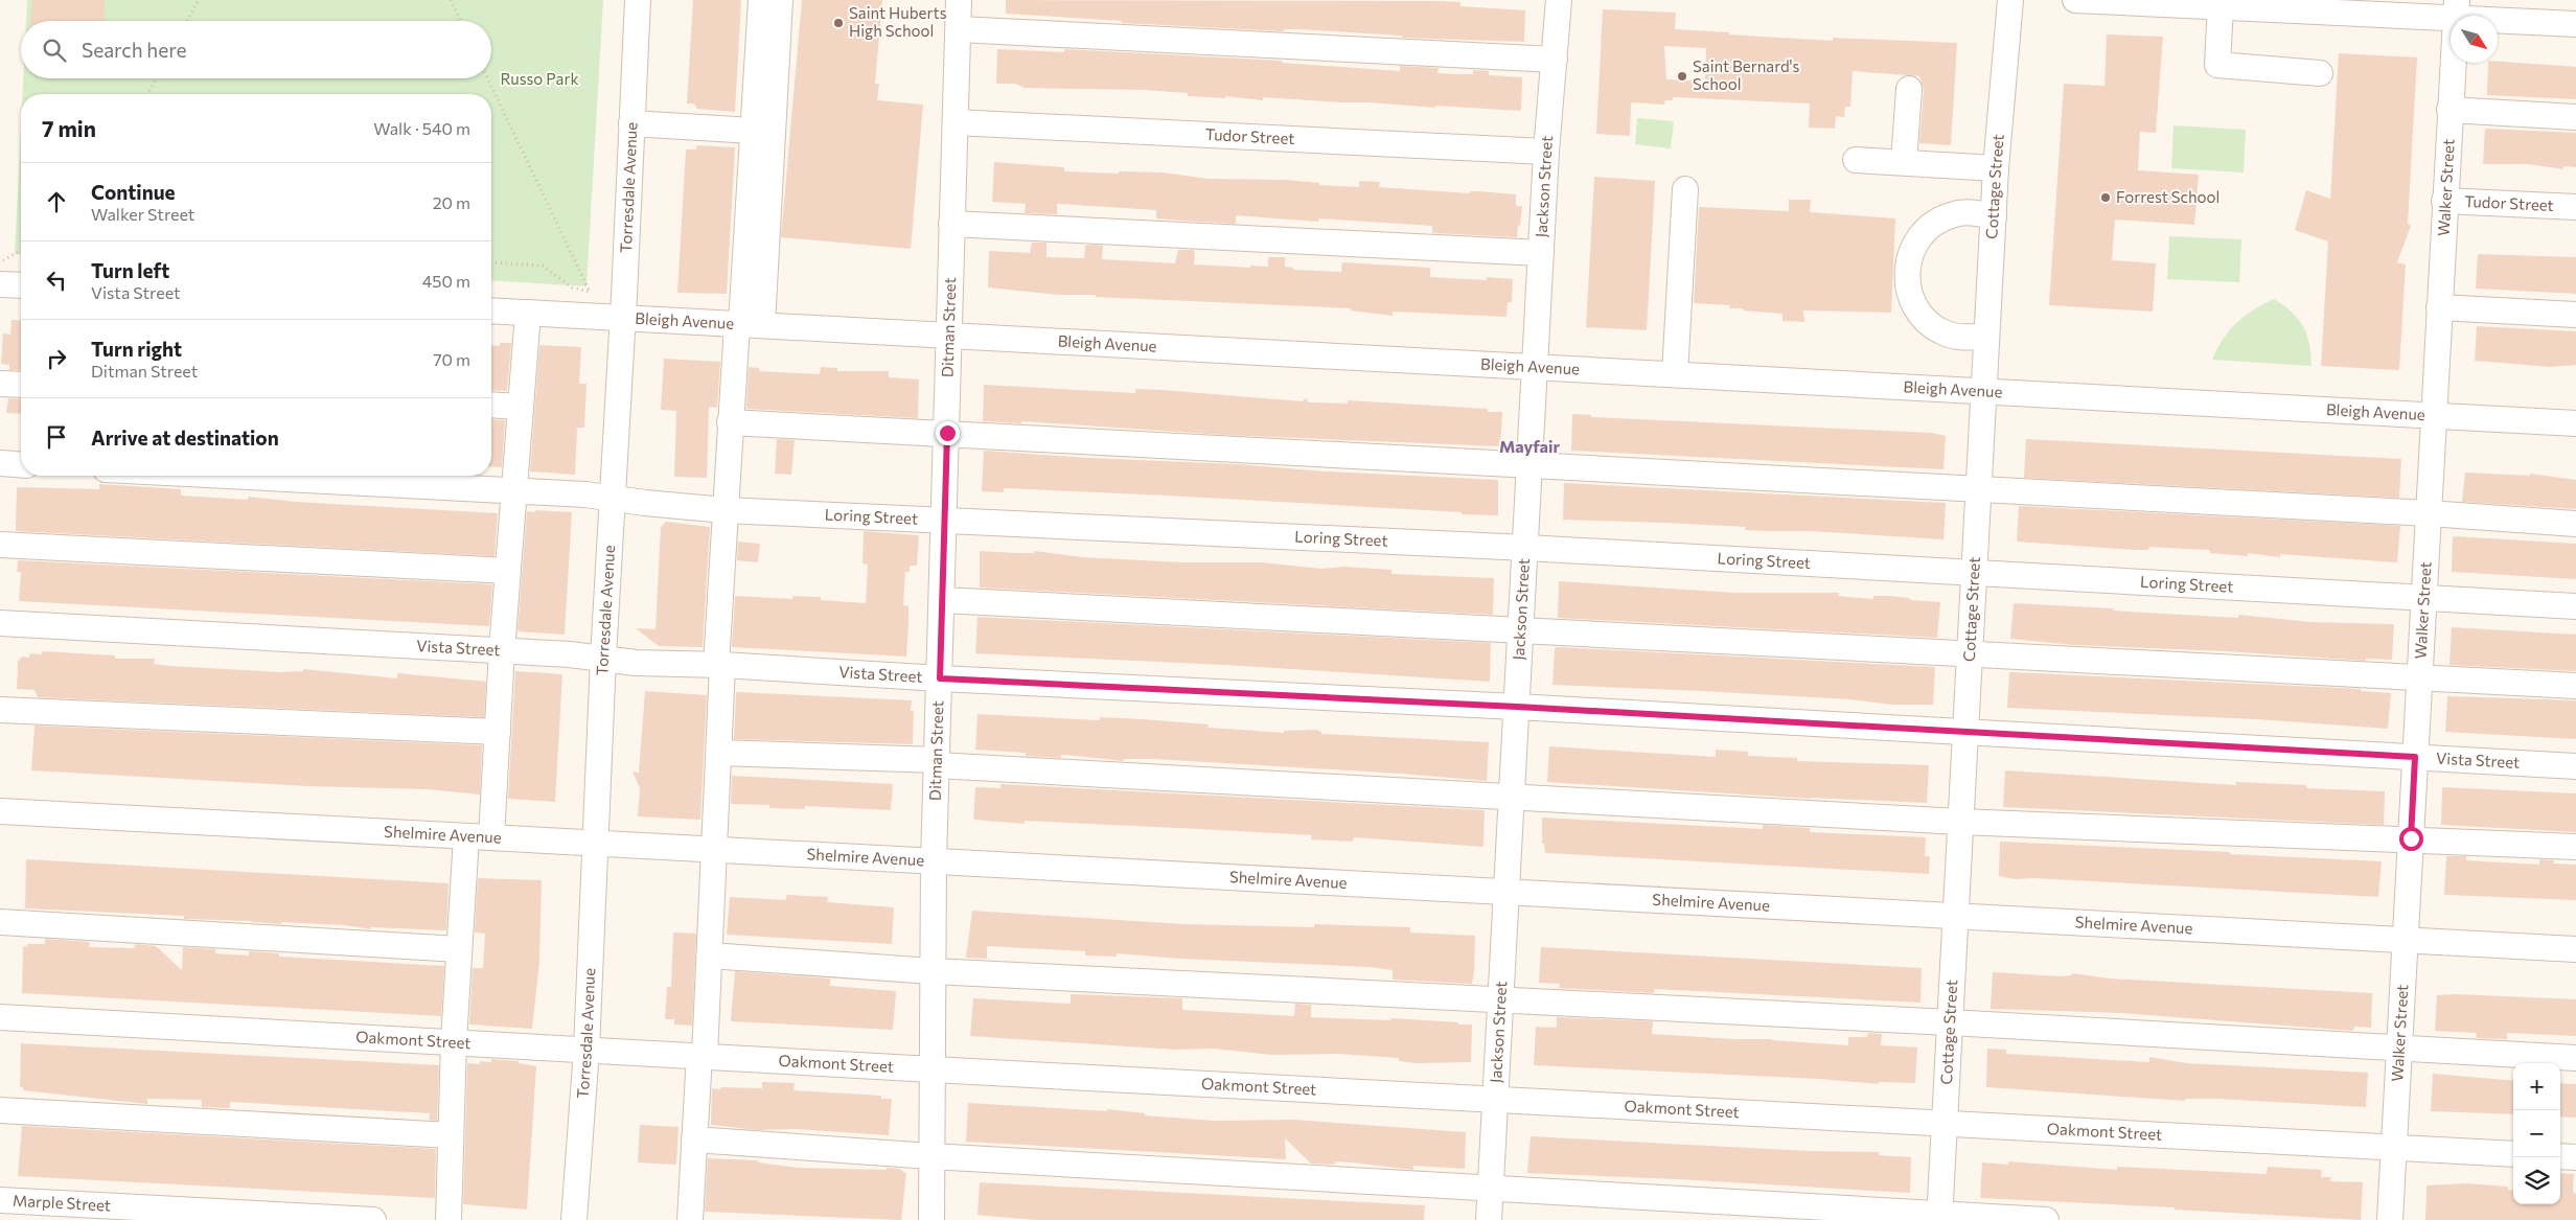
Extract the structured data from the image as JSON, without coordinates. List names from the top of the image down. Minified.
{"streets":{"street":["Tudor Street","Torresdale Avenue","Jackson Street","Cottage Street","Walker Street","Bleigh Avenue","Ditman Street","Loring Street","Vista Street","Shelmire Avenue","Oakmont Street","Marple Street"]},"crossings":[["Tudor Street","Jackson Street"],["Tudor Street","Walker Street"],["Tudor Street","Ditman Street"],["Torresdale Avenue","Bleigh Avenue"],["Torresdale Avenue","Loring Street"],["Torresdale Avenue","Vista Street"],["Torresdale Avenue","Shelmire Avenue"],["Torresdale Avenue","Oakmont Street"],["Jackson Street","Bleigh Avenue"],["Jackson Street","Loring Street"],["Jackson Street","Vista Street"],["Jackson Street","Shelmire Avenue"],["Jackson Street","Oakmont Street"],["Cottage Street","Bleigh Avenue"],["Cottage Street","Loring Street"],["Cottage Street","Vista Street"],["Cottage Street","Shelmire Avenue"],["Cottage Street","Oakmont Street"],["Walker Street","Bleigh Avenue"],["Walker Street","Loring Street"],["Walker Street","Vista Street"],["Walker Street","Shelmire Avenue"],["Walker Street","Oakmont Street"],["Bleigh Avenue","Ditman Street"],["Ditman Street","Loring Street"],["Ditman Street","Vista Street"],["Ditman Street","Shelmire Avenue"],["Ditman Street","Oakmont Street"]],"districts":["Mayfair"],"parks":["Russo Park"],"places":["Saint Huberts High School","Saint Bernard's School","Forrest School"],"north":"bottom right","page":{"search":"Search here","heading":["7 min","Walk · 540 m"],"list":[["Continue","Walker Street","20 m"],["Turn left","Vista Street","450 m"],["Turn right","Ditman Street","70 m"],"Arrive at destination"],"map_buttons":["+","−"]}}
